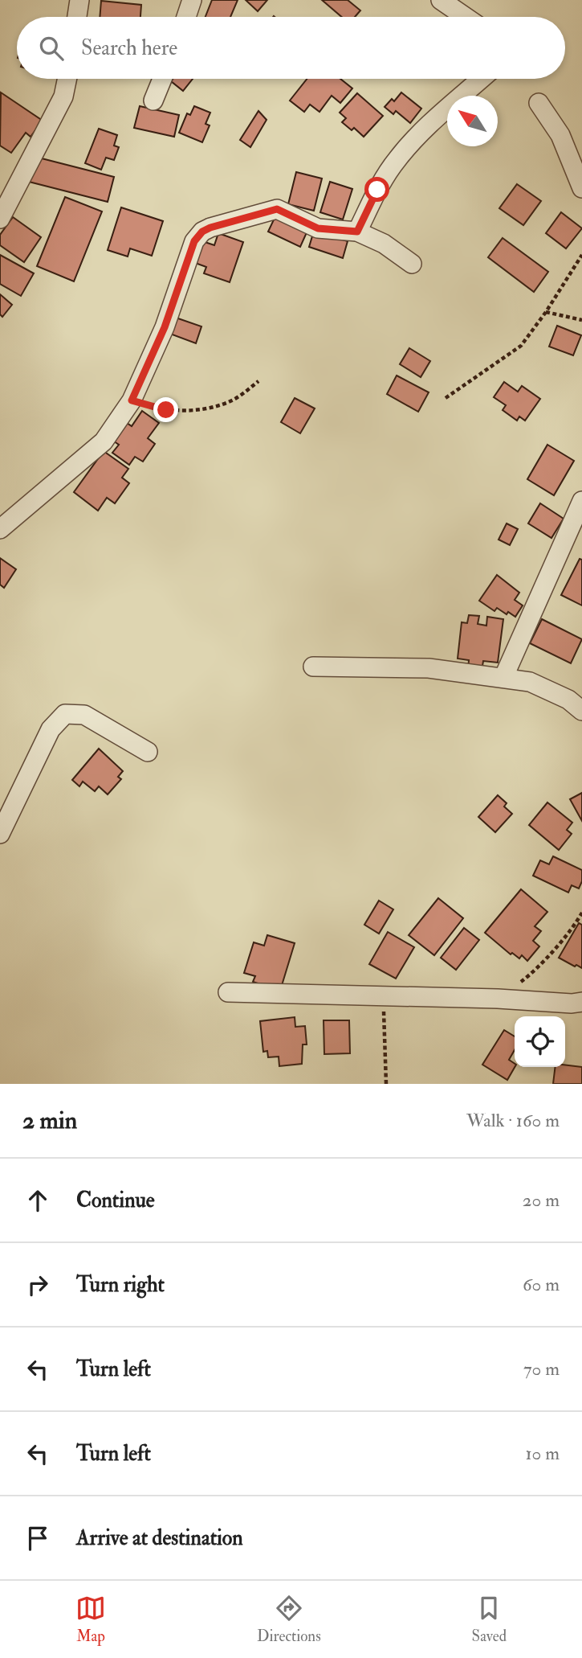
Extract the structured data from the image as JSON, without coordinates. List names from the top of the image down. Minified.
{"north":"top left","page":{"search":"Search here","heading":["2 min","Walk · 160 m"],"list":[["Continue","20 m"],["Turn right","60 m"],["Turn left","70 m"],["Turn left","10 m"],"Arrive at destination"],"nav":["Map","Directions","Saved"]}}
